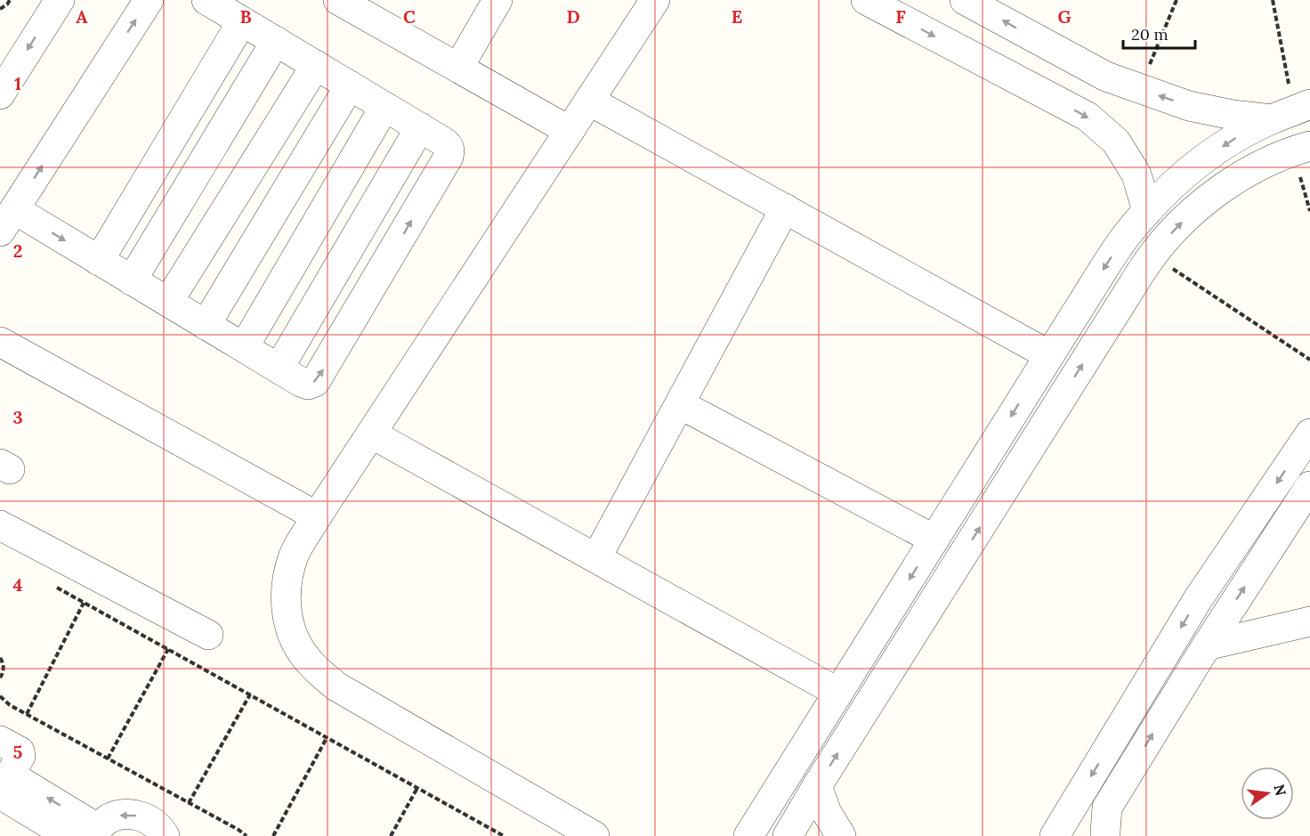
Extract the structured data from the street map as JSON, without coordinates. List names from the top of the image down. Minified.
{"scale_bar":"20 m","north":"right","grid":{"columns":["A","B","C","D","E","F","G"],"rows":["1","2","3","4","5"]}}
